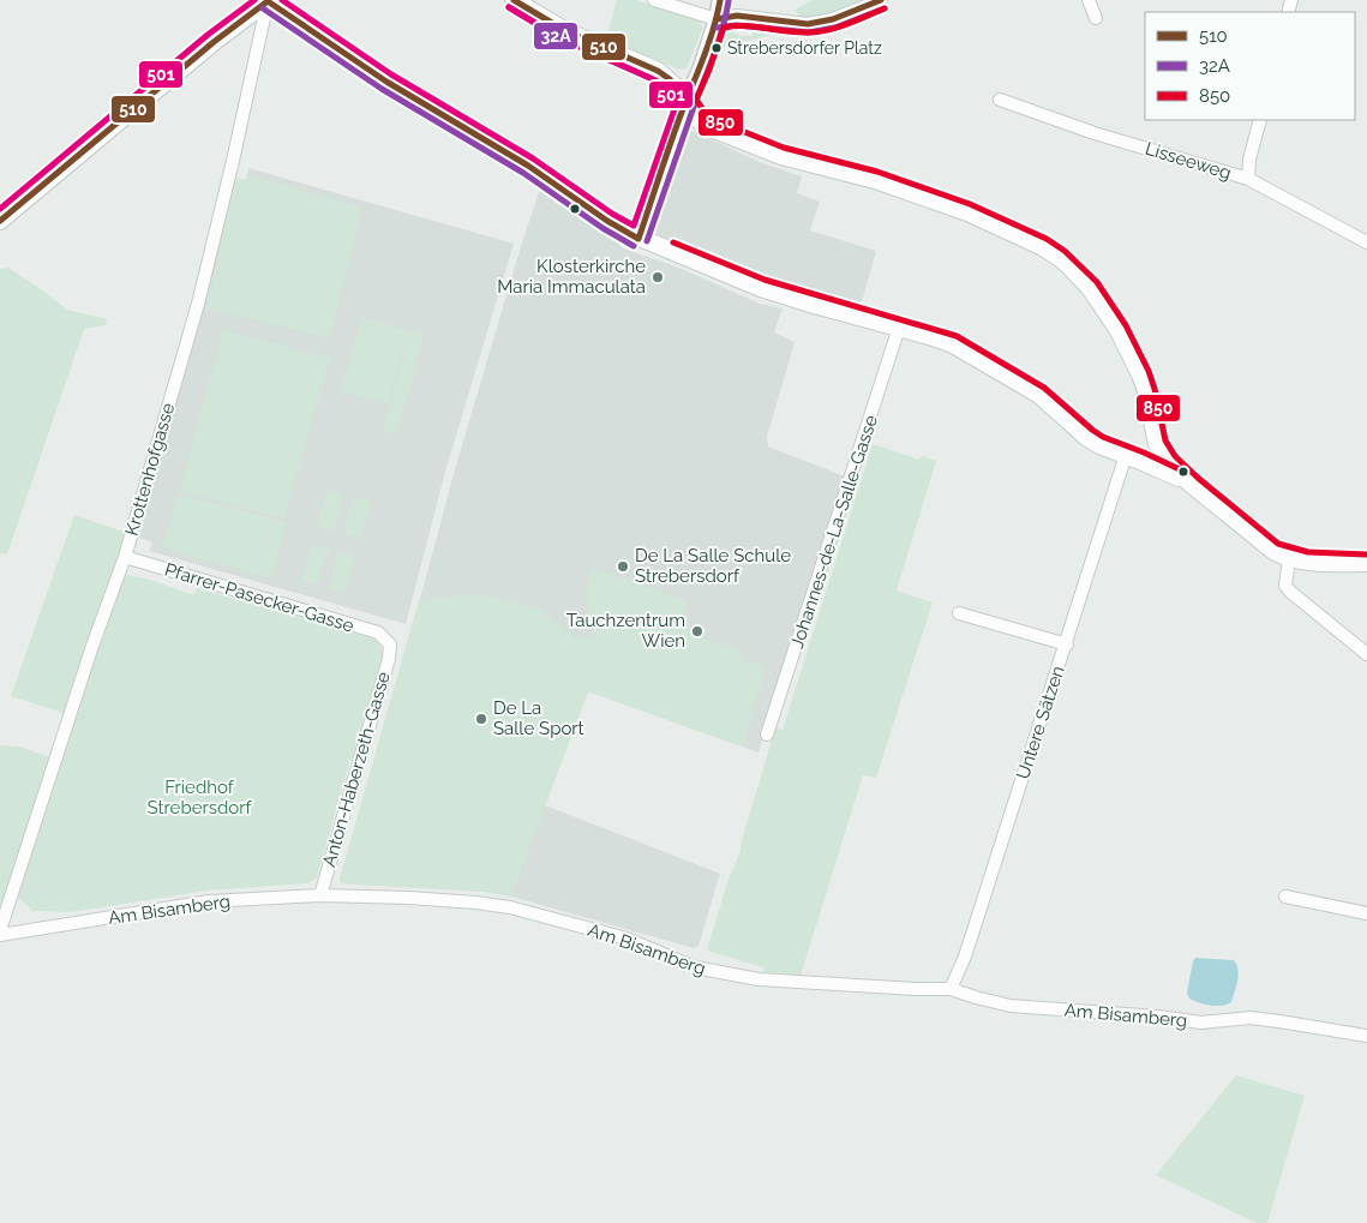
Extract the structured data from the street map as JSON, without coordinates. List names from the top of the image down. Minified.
{"streets":{"street":["Lisseeweg","Krottenhofgasse","Johannes-de-La-Salle-Gasse","Pfarrer-Pasecker-Gasse","Untere Sätzen","Anton-Haberzeth-Gasse","Am Bisamberg"]},"crossings":[["Krottenhofgasse","Pfarrer-Pasecker-Gasse"],["Krottenhofgasse","Am Bisamberg"],["Pfarrer-Pasecker-Gasse","Anton-Haberzeth-Gasse"],["Untere Sätzen","Am Bisamberg"],["Anton-Haberzeth-Gasse","Am Bisamberg"]],"parks":["Friedhof Strebersdorf"],"places":["Strebersdorfer Platz","Klosterkirche Maria Immaculata","De La Salle Schule Strebersdorf","Tauchzentrum Wien","De La Salle Sport"],"lines":["transit line 510","transit line 501","transit line 32A","transit line 850"],"legend":["510","32A","850"]}
